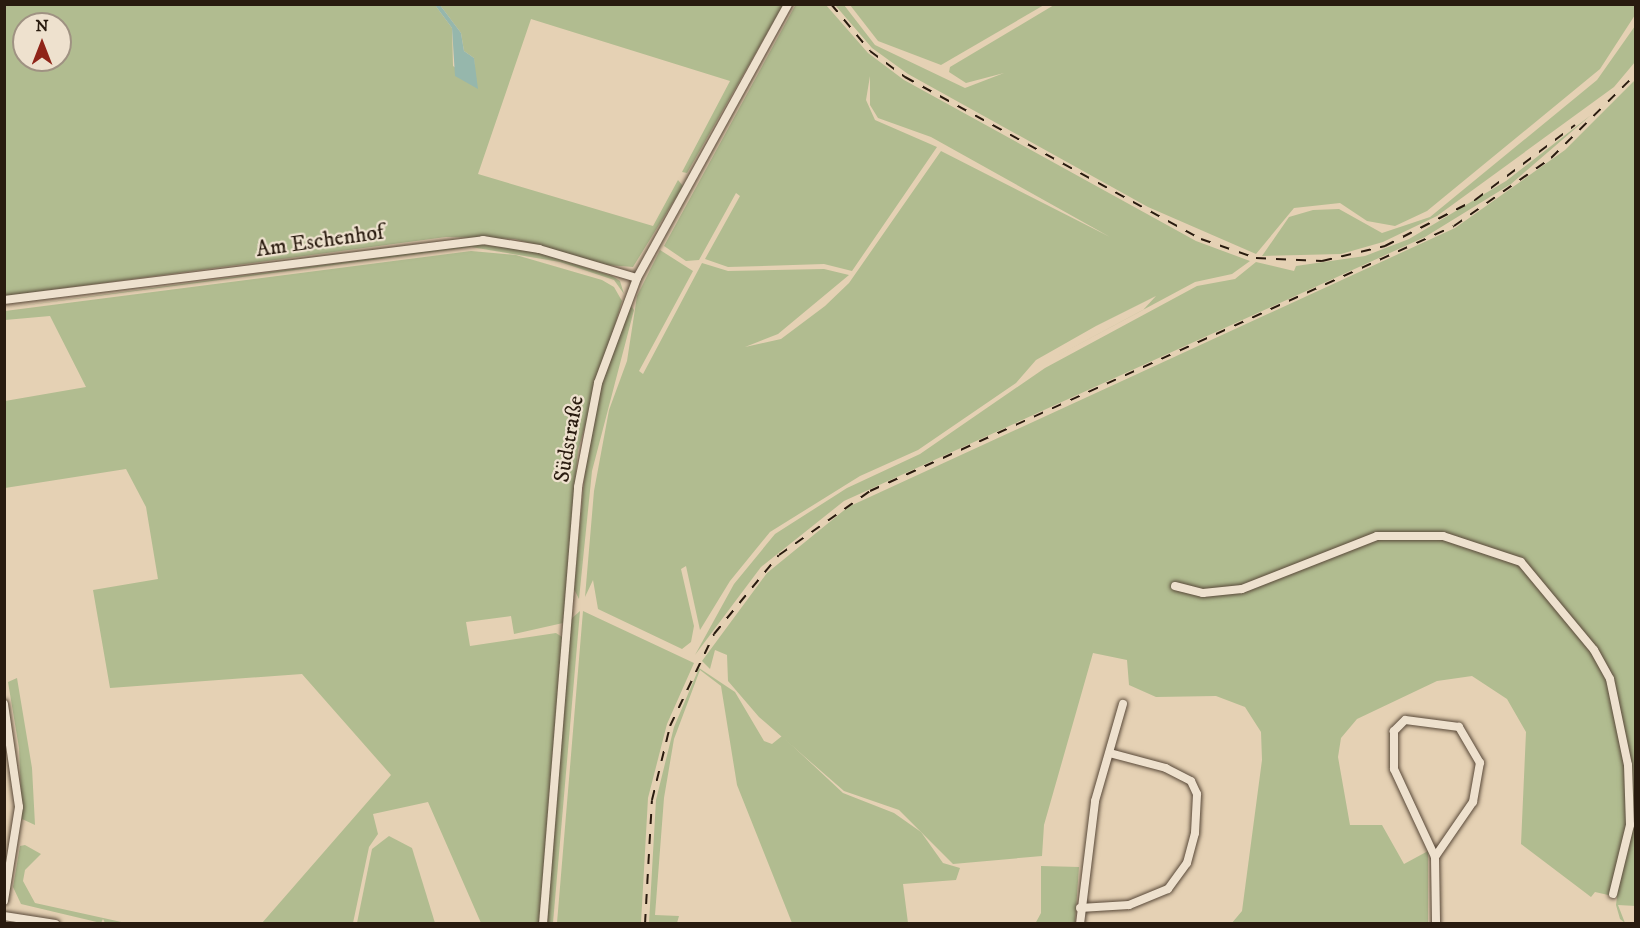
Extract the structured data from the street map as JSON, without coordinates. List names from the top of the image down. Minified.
{"streets":{"street":["Am Eschenhof","Südstraße"]},"crossings":[["Am Eschenhof","Südstraße"]],"north":"top"}
